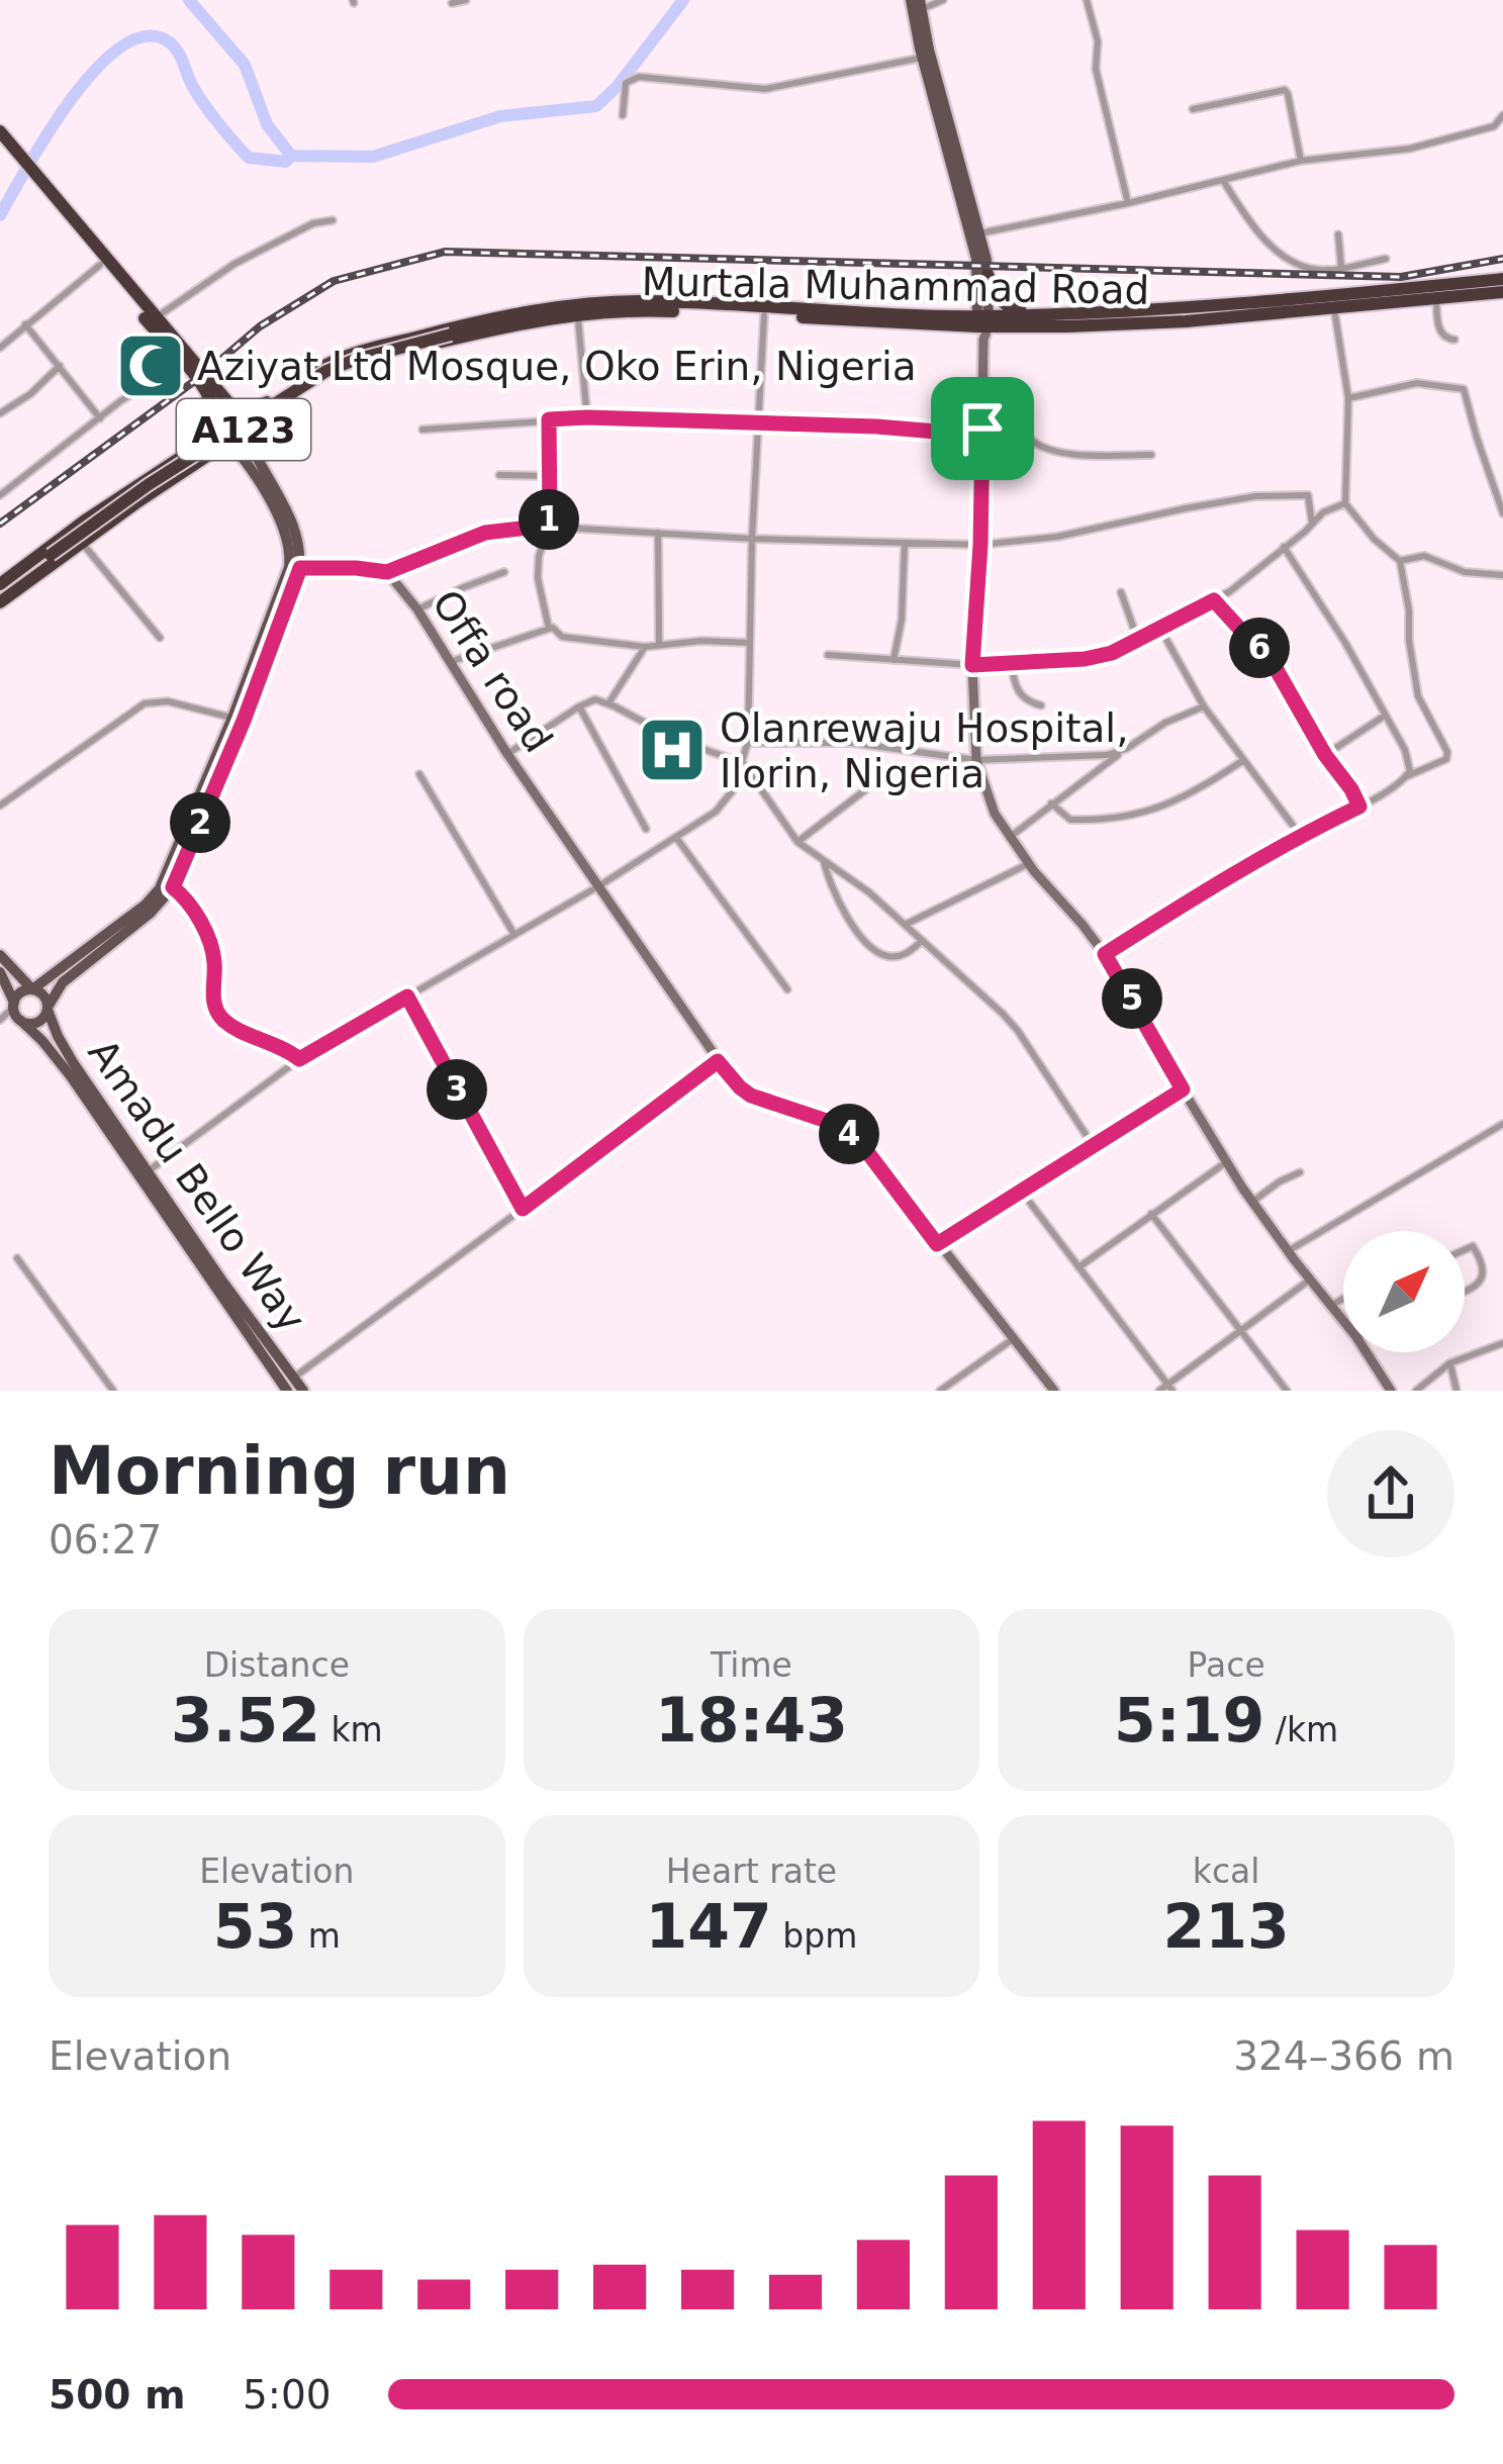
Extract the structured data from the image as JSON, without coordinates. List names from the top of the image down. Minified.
{"streets":{"highway":["Murtala Muhammad Road","A123"],"main road":["Amadu Bello Way"],"street":["Offa road"]},"crossings":[["Murtala Muhammad Road","A123"]],"places":{"mosque":["Aziyat Ltd Mosque, Oko Erin, Nigeria"],"hospital":["Olanrewaju Hospital, Ilorin, Nigeria"]},"north":"top right","page":{"pins":["1","6","2","5","3","4"],"heading":["Morning run","06:27"],"stats":[["Distance","3.52 km"],["Time","18:43"],["Pace","5:19 /km"],["Elevation","53 m"],["Heart rate","147 bpm"],["kcal","213"]],"chart":["Elevation","324–366 m"],"list":[{"name":"500 m","note":"5:00"}]}}
